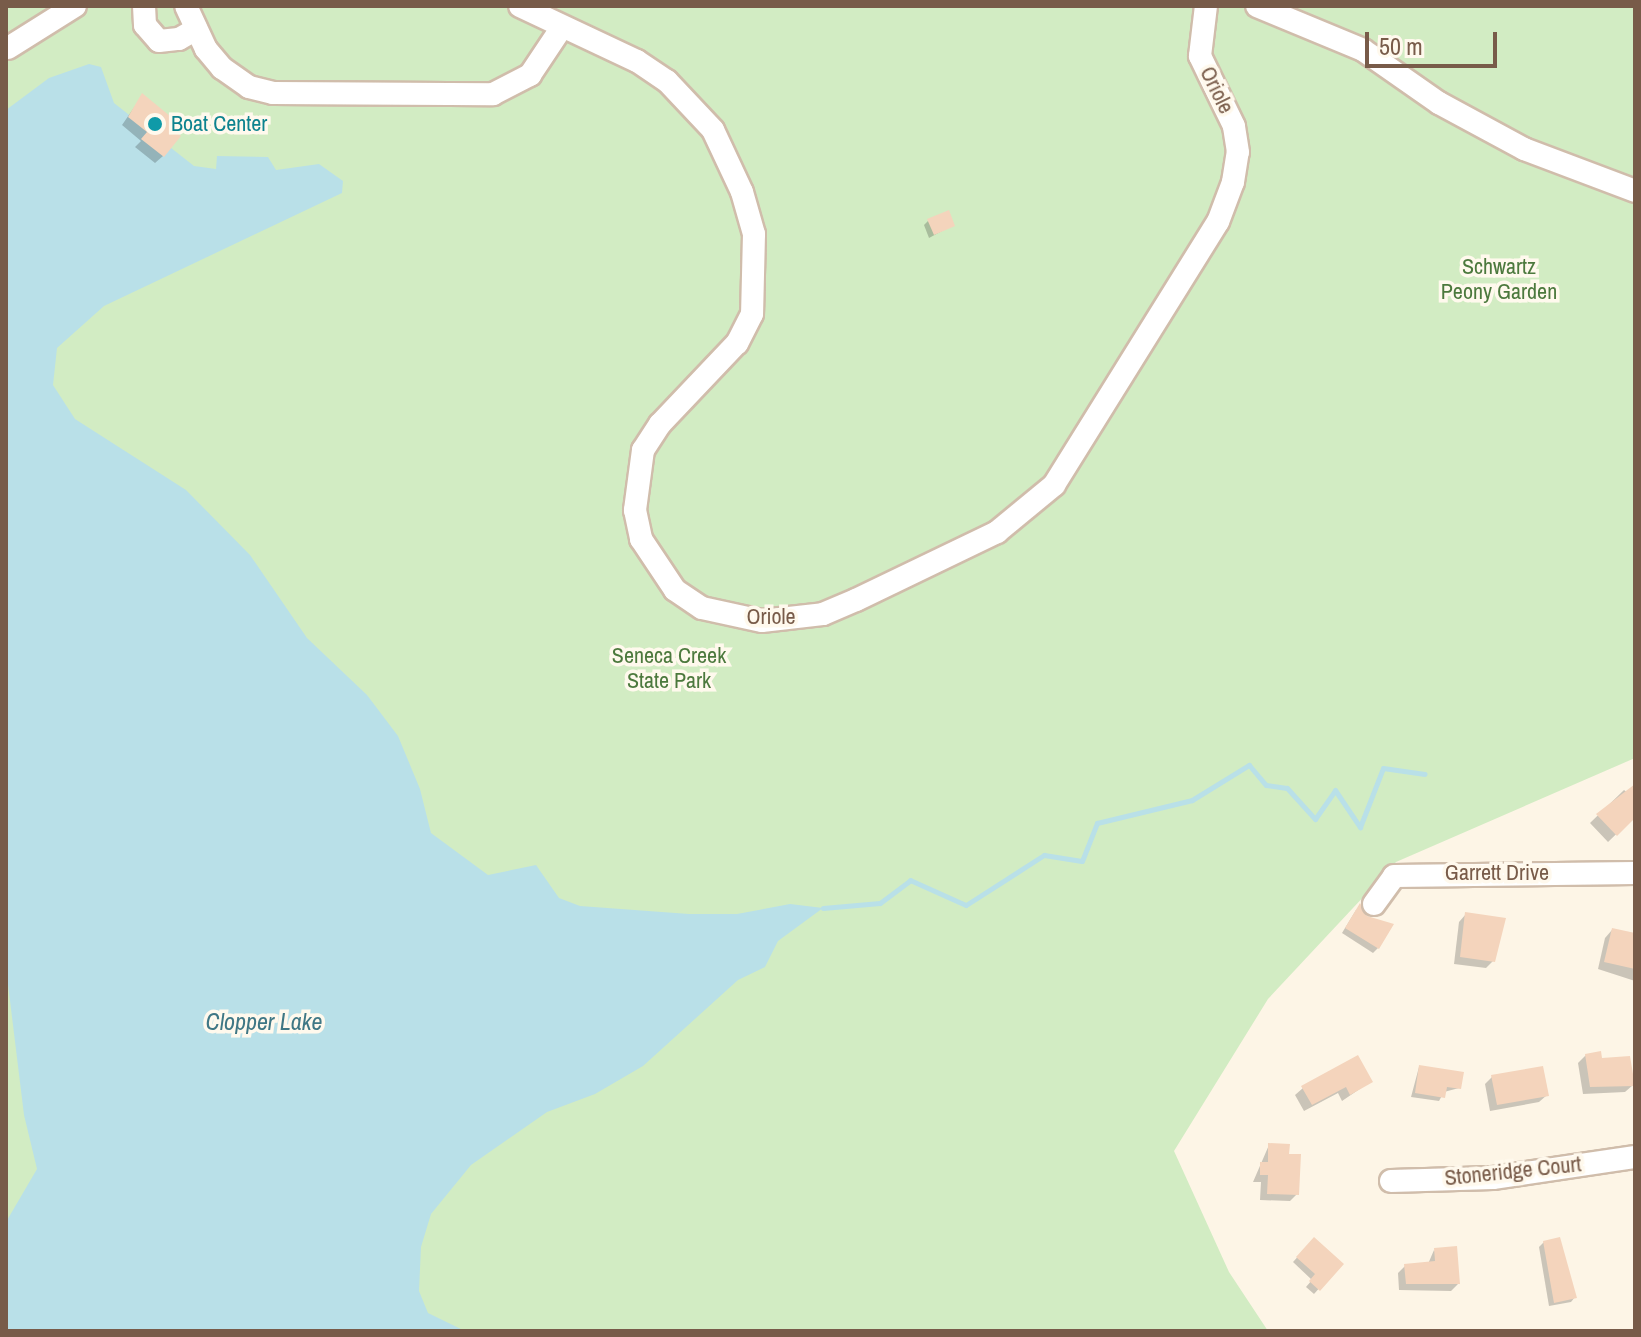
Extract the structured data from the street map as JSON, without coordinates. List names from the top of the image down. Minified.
{"streets":{"street":["Oriole","Garrett Drive","Stoneridge Court"]},"water":["Clopper Lake"],"parks":["Schwartz Peony Garden","Seneca Creek State Park"],"places":["Boat Center"],"scale_bar":"50 m"}
